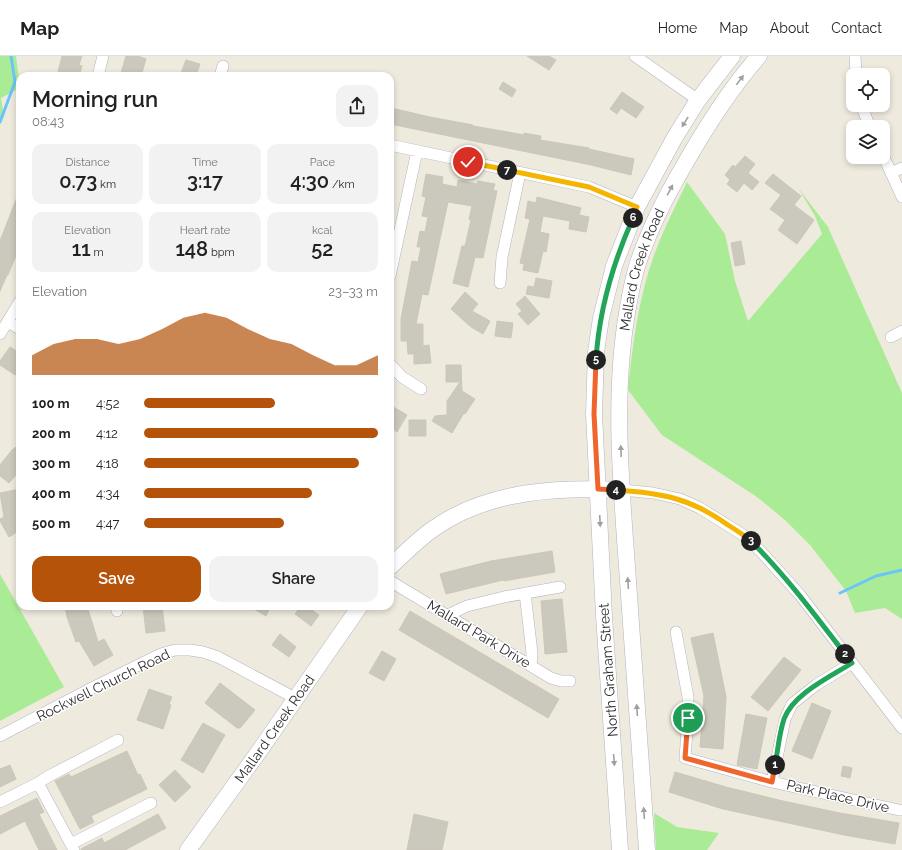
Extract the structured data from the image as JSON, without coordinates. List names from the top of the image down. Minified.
{"streets":{"main road":["Mallard Creek Road","North Graham Street"],"street":["Mallard Park Drive","Rockwell Church Road","Park Place Drive"]},"crossings":[["Mallard Creek Road","North Graham Street"],["Mallard Creek Road","Rockwell Church Road"]],"page":{"header":"Map","nav":["Home","Map","About","Contact"],"heading":["Morning run","08:43"],"stats":[["Distance","0.73 km"],["Time","3:17"],["Pace","4:30 /km"],["Elevation","11 m"],["Heart rate","148 bpm"],["kcal","52"]],"pins":["7","6","5","4","3","2","1"],"chart":["Elevation","23–33 m"],"list":[{"name":"100 m","note":"4:52"},{"name":"200 m","note":"4:12"},{"name":"300 m","note":"4:18"},{"name":"400 m","note":"4:34"},{"name":"500 m","note":"4:47"}],"buttons":["Save","Share"]}}
